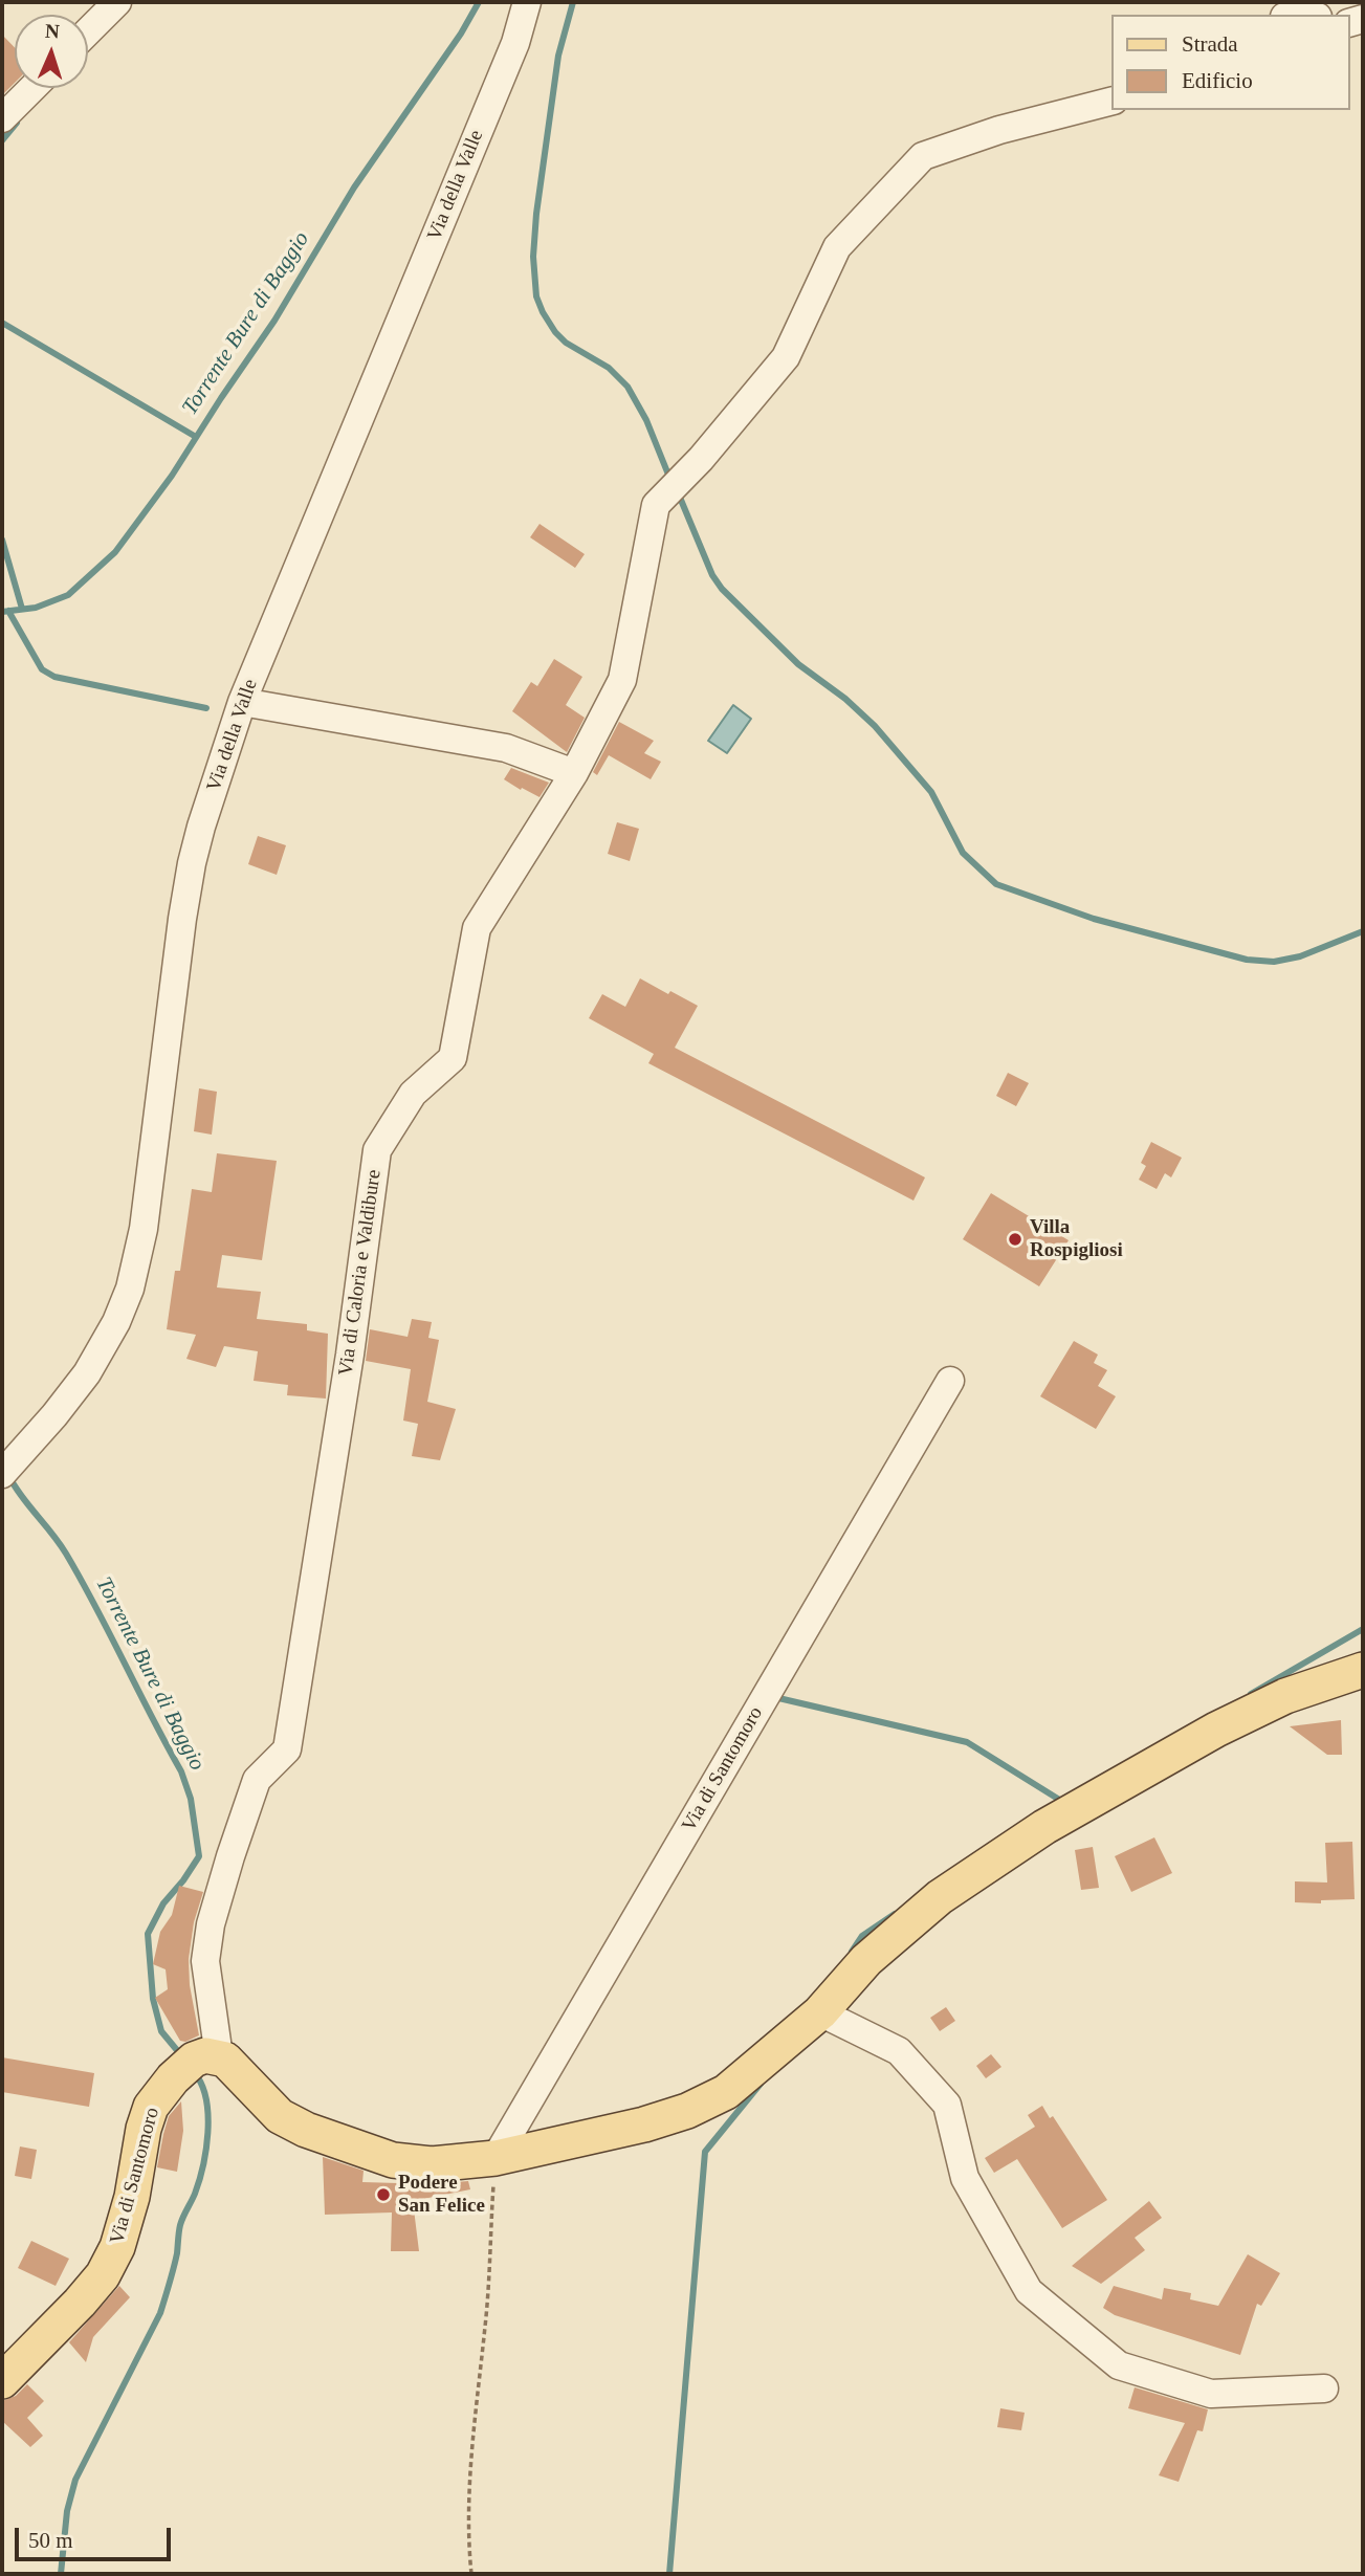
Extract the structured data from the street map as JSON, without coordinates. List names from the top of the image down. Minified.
{"streets":{"main road":["Via di Santomoro"],"street":["Via della Valle","Via di Caloria e Valdibure"]},"crossings":[["Via di Caloria e Valdibure","Via di Santomoro"]],"water":["Torrente Bure di Baggio"],"places":["Villa Rospigliosi","Podere San Felice"],"legend":["Strada","Edificio"],"scale_bar":"50 m","north":"top"}
